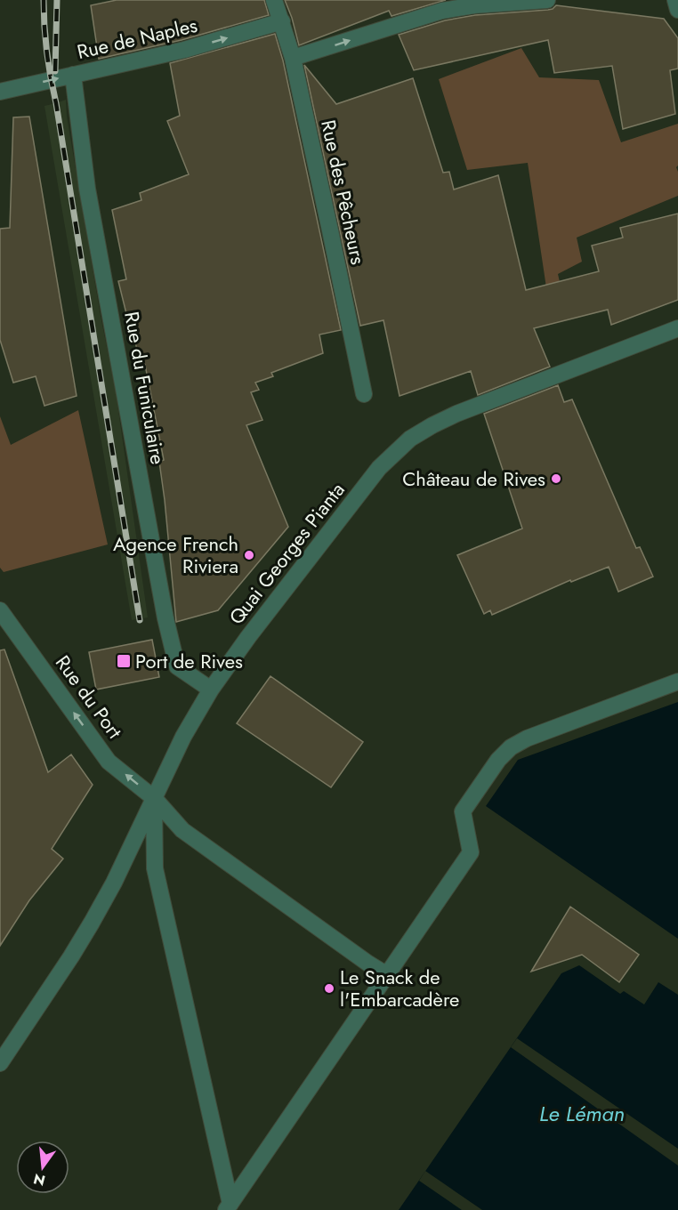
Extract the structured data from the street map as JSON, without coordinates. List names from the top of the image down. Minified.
{"streets":{"street":["Rue de Naples","Rue des Pêcheurs","Rue du Funiculaire","Quai Georges Pianta","Rue du Port"]},"crossings":[["Rue de Naples","Rue des Pêcheurs"],["Rue de Naples","Rue du Funiculaire"],["Rue du Funiculaire","Quai Georges Pianta"],["Quai Georges Pianta","Rue du Port"]],"one_way":["Rue de Naples","Rue du Port"],"water":["Le Léman"],"places":{"other":["Château de Rives","Agence French Riviera","Le Snack de l'Embarcadère"],"transit":["Port de Rives"]},"north":"bottom"}
